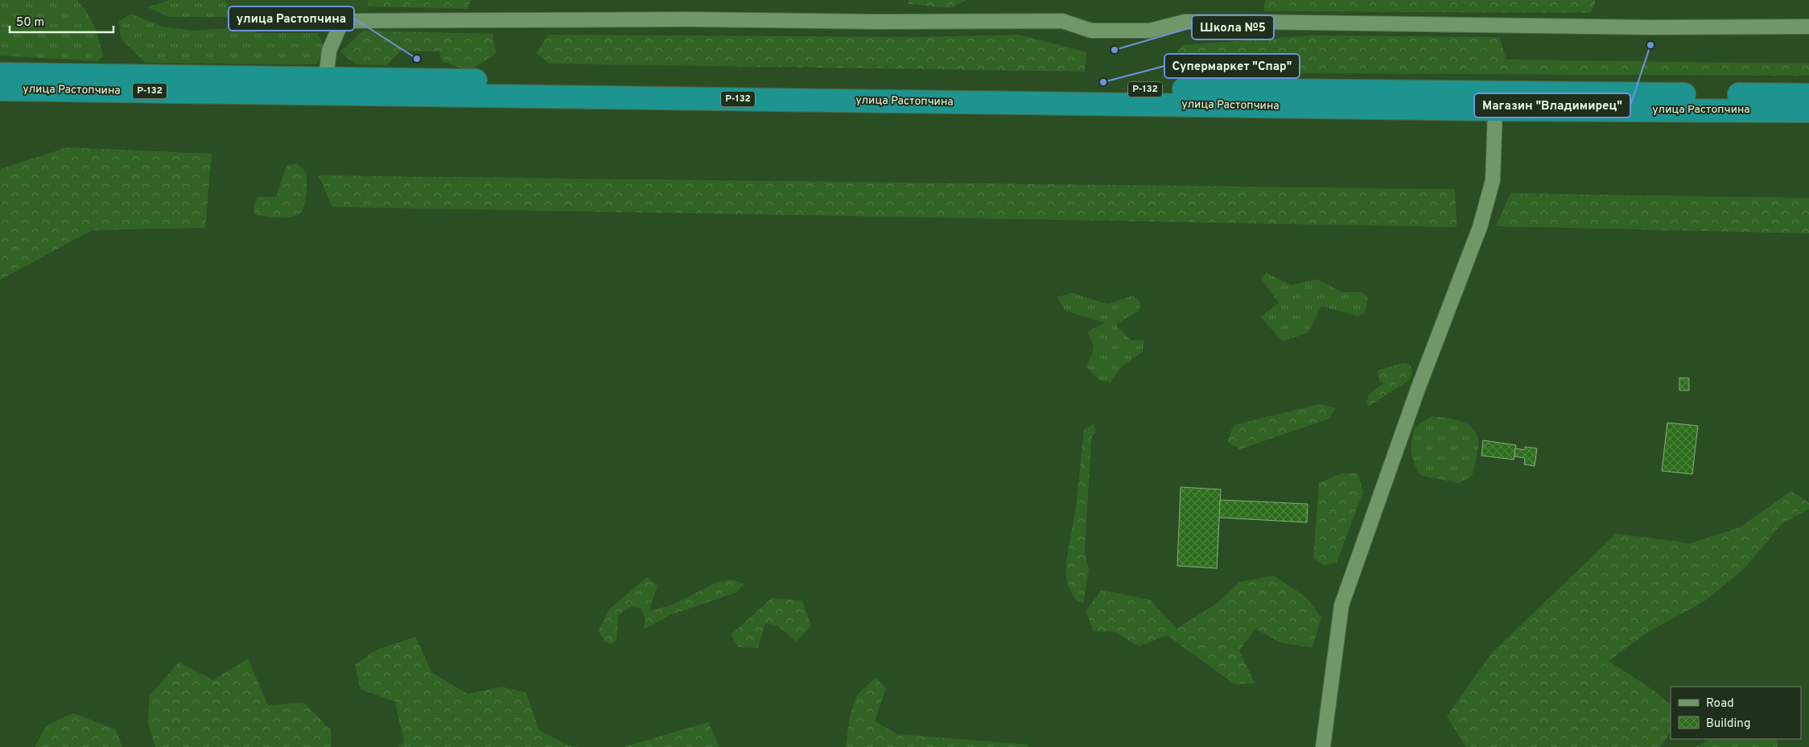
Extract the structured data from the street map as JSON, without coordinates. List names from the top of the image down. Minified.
{"streets":{"highway":["Р-132","улица Растопчина"]},"places":["Магазин \"Владимирец\"","Школа №5","улица Растопчина","Супермаркет \"Спар\""],"legend":["Road","Building"],"scale_bar":"50 m"}
